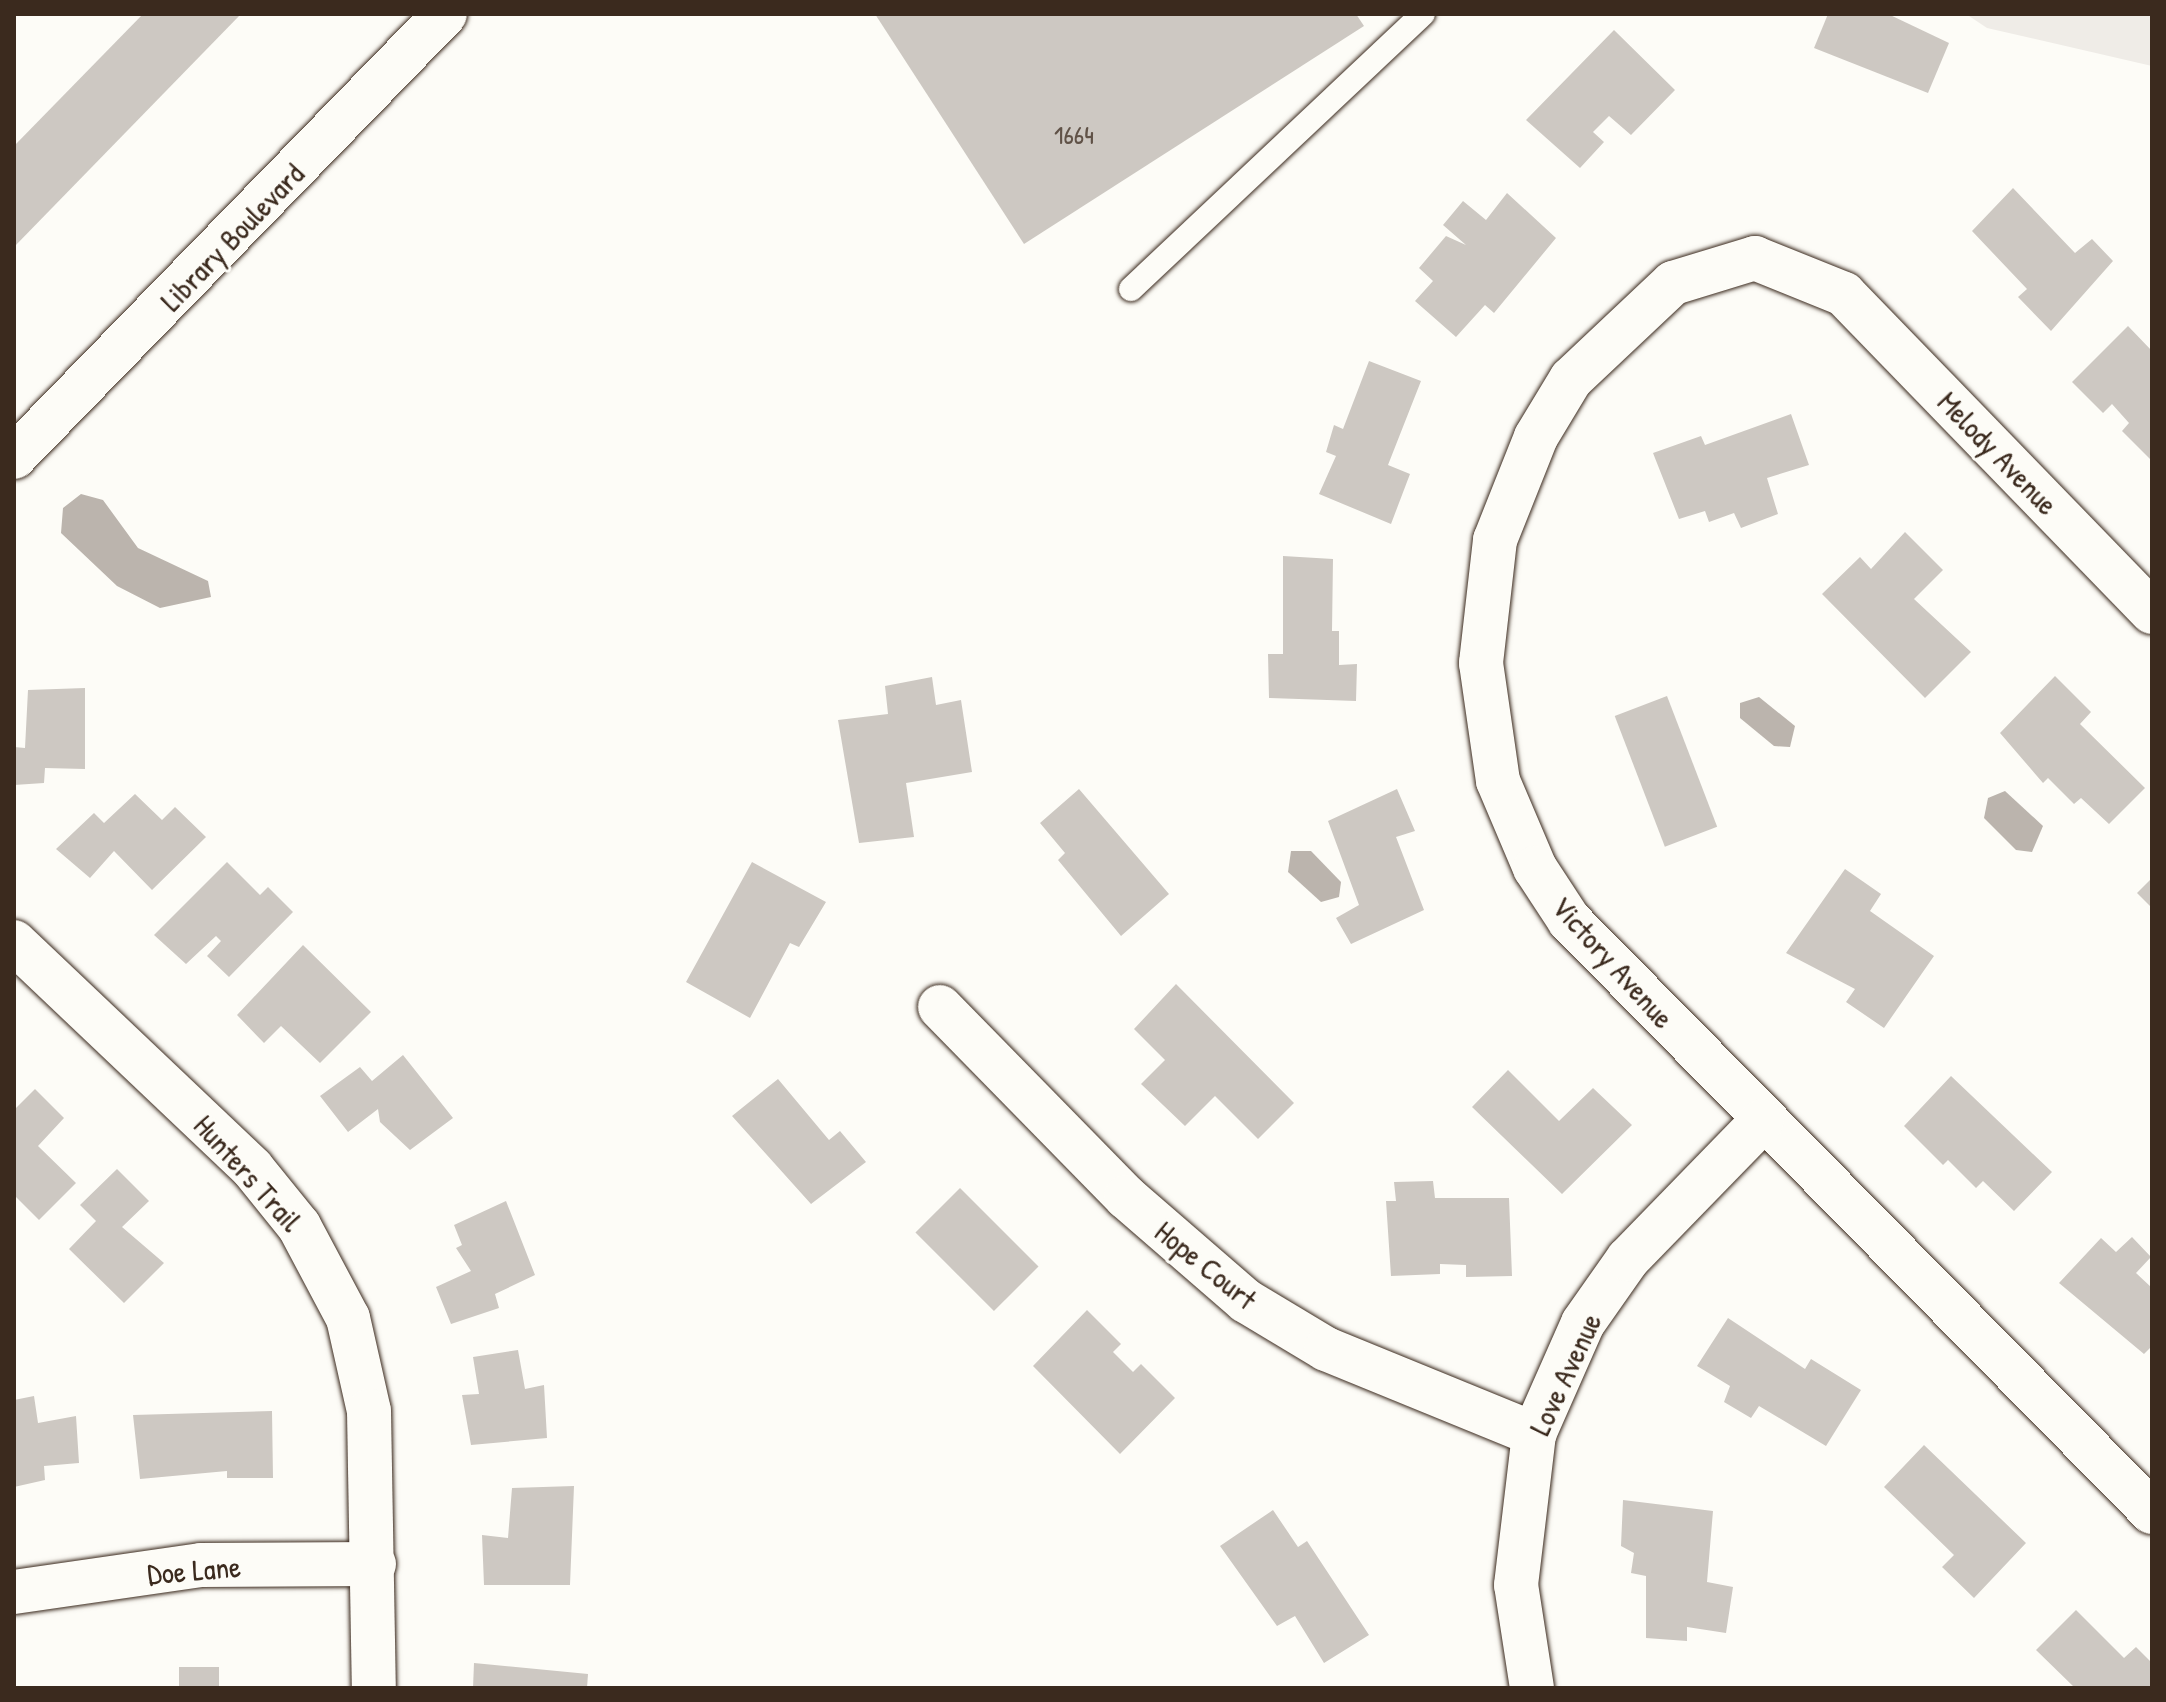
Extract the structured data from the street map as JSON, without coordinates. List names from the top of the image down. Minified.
{"streets":{"street":["Library Boulevard","Melody Avenue","Victory Avenue","Hunters Trail","Hope Court","Love Avenue","Doe Lane"]},"crossings":[["Melody Avenue","Victory Avenue"],["Victory Avenue","Love Avenue"],["Hunters Trail","Doe Lane"],["Hope Court","Love Avenue"]],"house_numbers":["1664"]}
